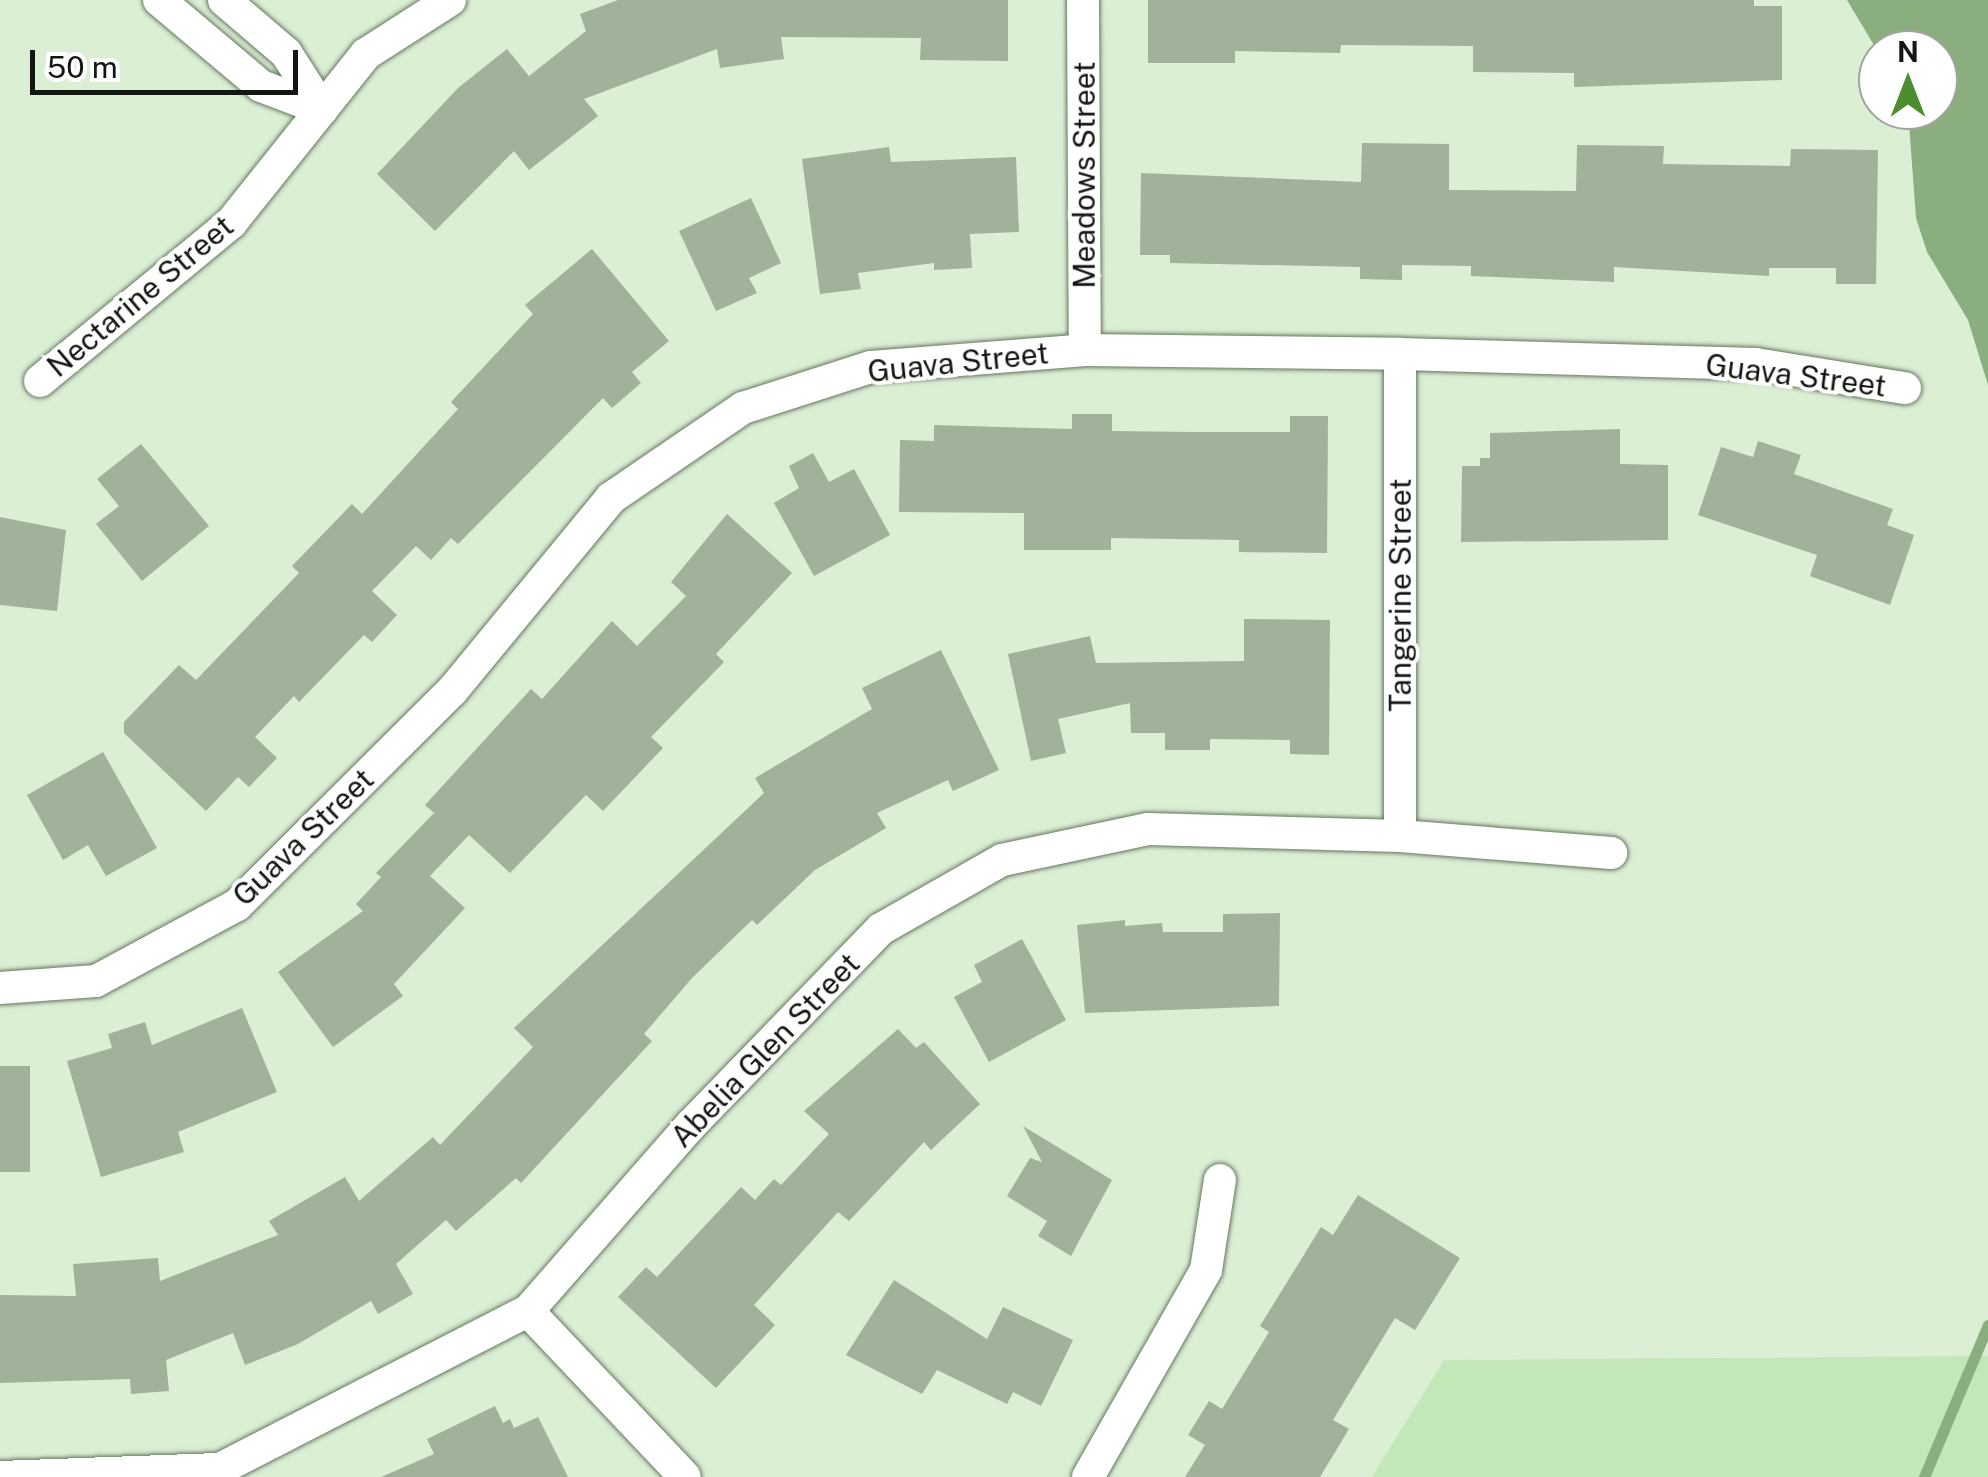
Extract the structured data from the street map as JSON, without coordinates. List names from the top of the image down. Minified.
{"streets":{"street":["Meadows Street","Nectarine Street","Guava Street","Tangerine Street","Abelia Glen Street"]},"crossings":[["Meadows Street","Guava Street"],["Guava Street","Tangerine Street"],["Tangerine Street","Abelia Glen Street"]],"scale_bar":"50 m","north":"top"}
